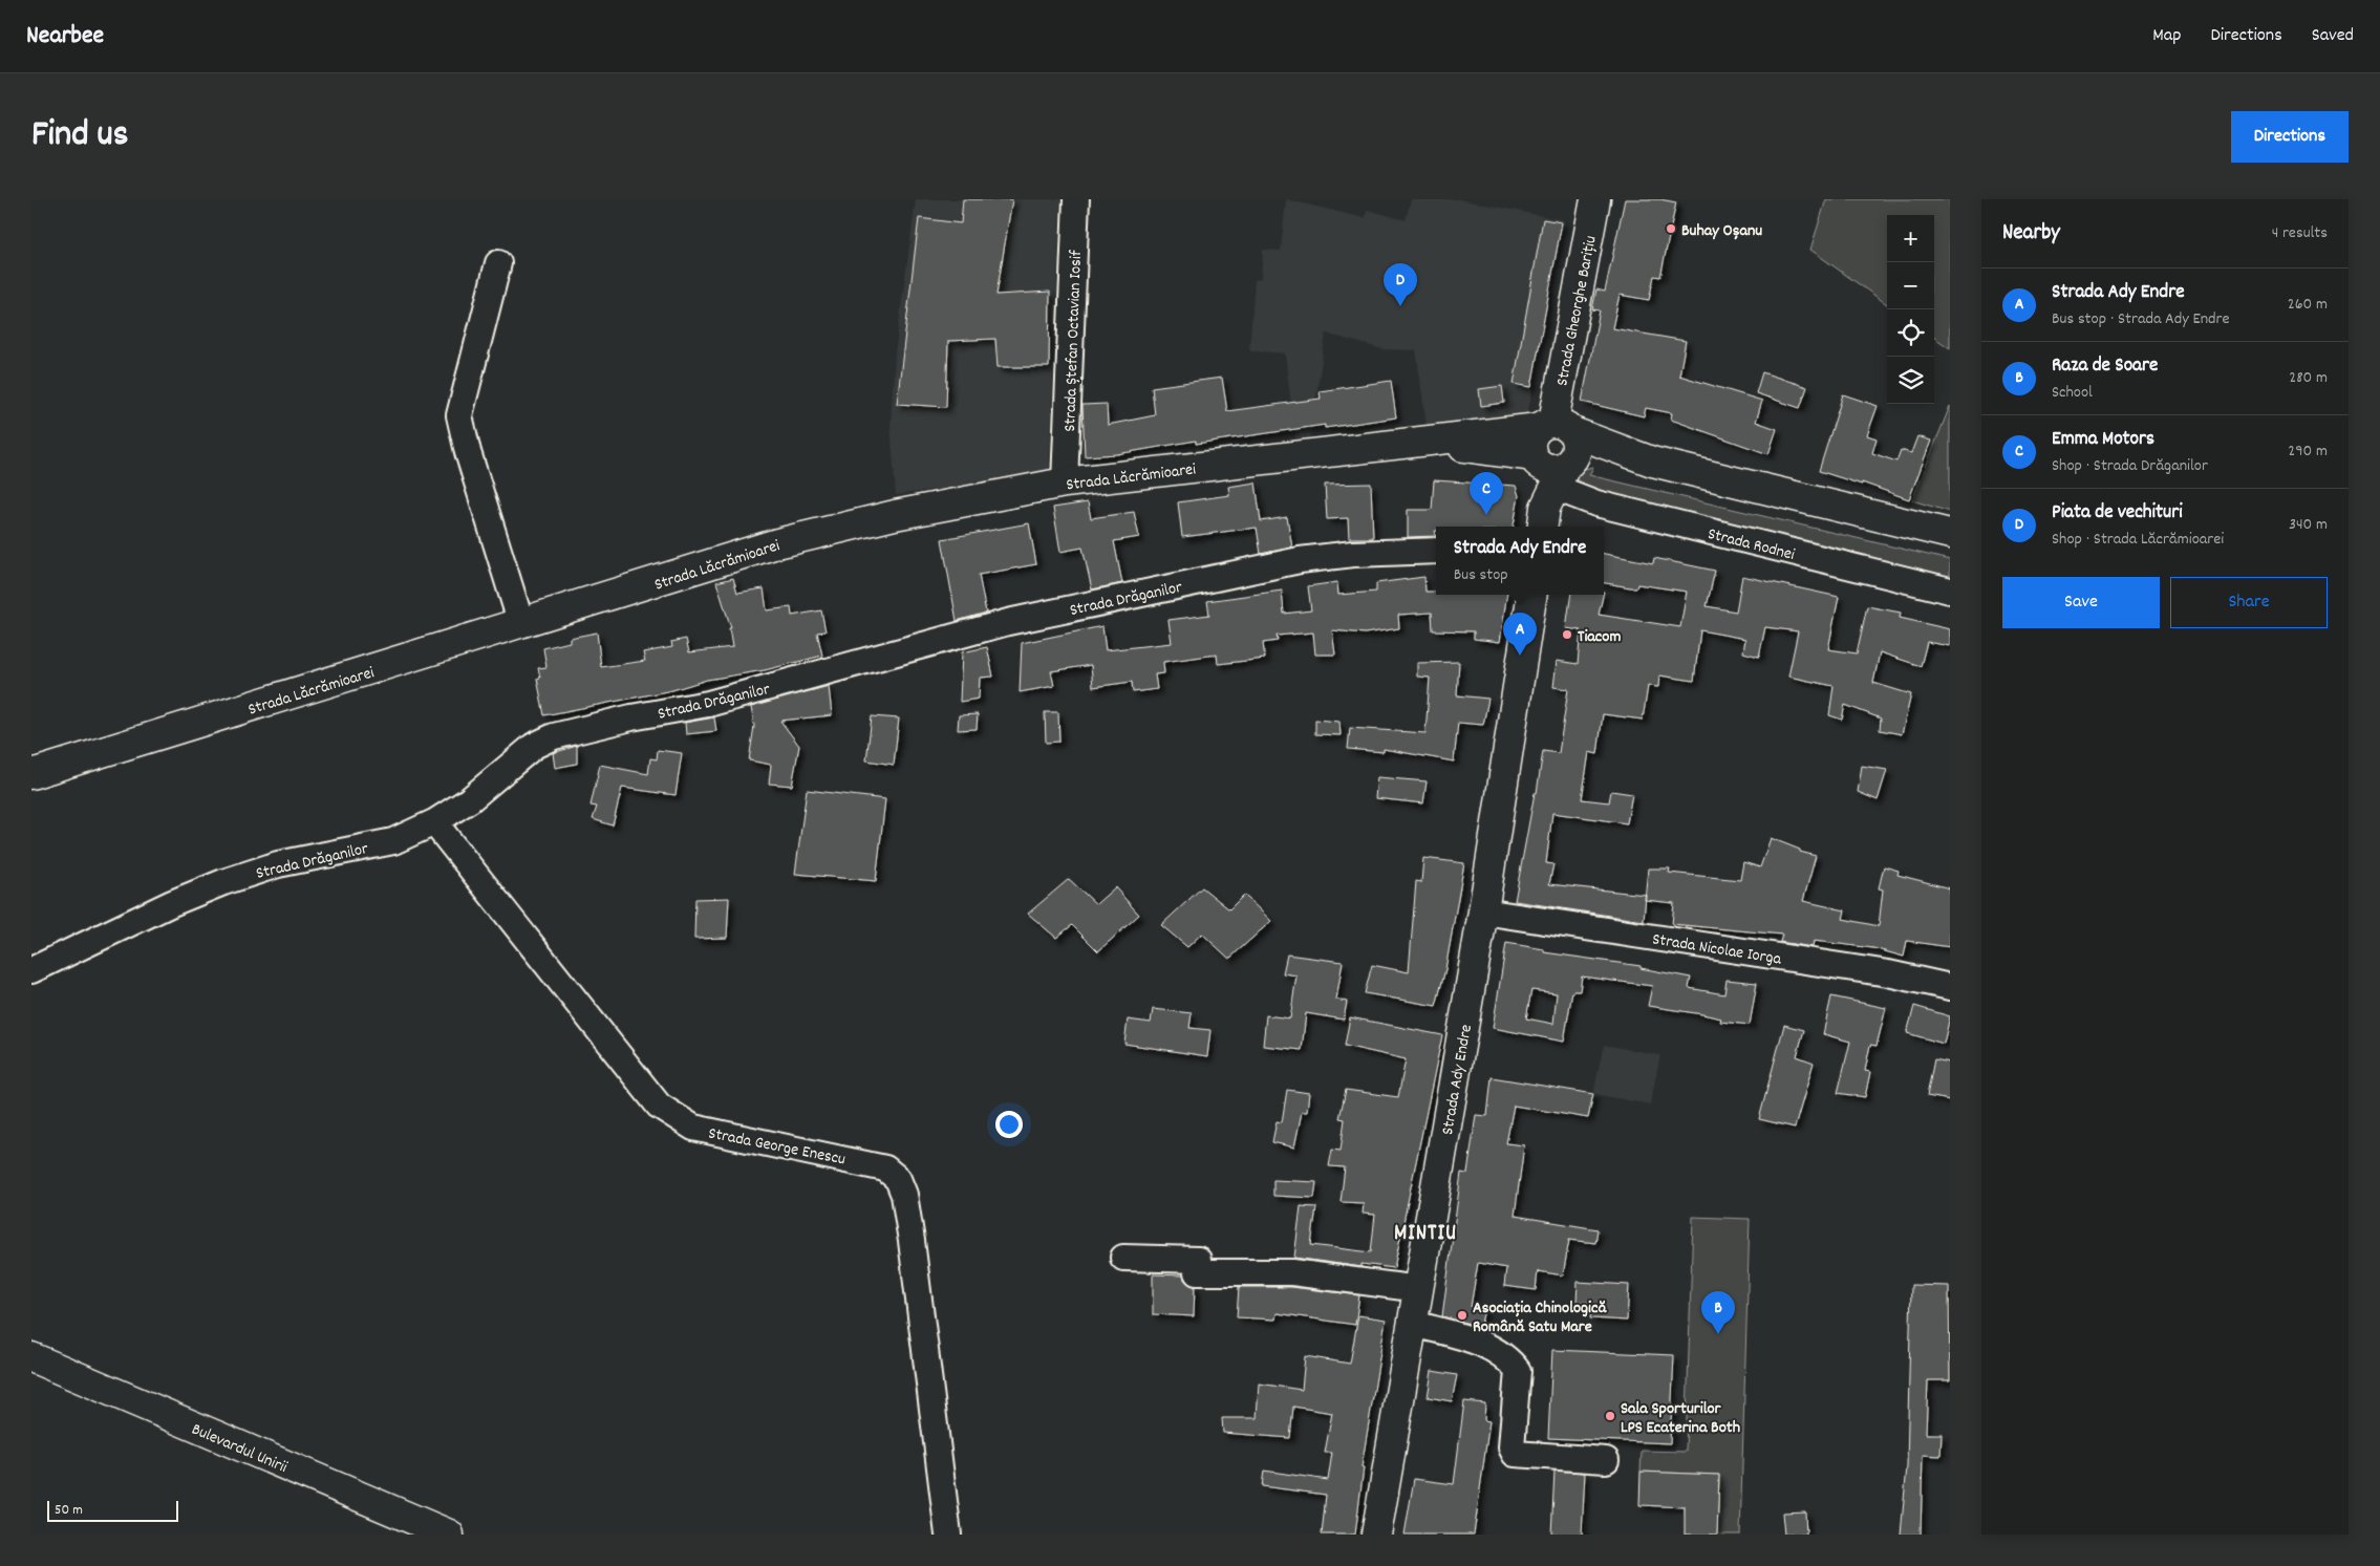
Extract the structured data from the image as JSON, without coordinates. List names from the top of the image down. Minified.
{"streets":{"main road":["Strada Gheorghe Barițiu","Strada Lăcrămioarei","Strada Ady Endre","Bulevardul Unirii"],"street":["Strada Ștefan Octavian Iosif","Strada Rodnei","Strada Drăganilor","Strada Nicolae Iorga","Strada George Enescu"]},"crossings":[["Strada Gheorghe Barițiu","Strada Lăcrămioarei"],["Strada Ștefan Octavian Iosif","Strada Lăcrămioarei"],["Strada Lăcrămioarei","Strada Rodnei"],["Strada Drăganilor","Strada George Enescu"],["Strada Nicolae Iorga","Strada Ady Endre"]],"districts":["MINTIU"],"places":["Buhay Oșanu","Tiacom","Asociația Chinologică Română Satu Mare","Sala Sporturilor LPS Ecaterina Both"],"scale_bar":"50 m","page":{"header":"Nearbee","nav":["Map","Directions","Saved"],"title":"Find us","buttons":["Directions",["Save","Share"]],"heading":["Nearby","4 results"],"map_buttons":["+","−"],"pins":["D","C","A","B"],"list":[{"mark":"A","name":"Strada Ady Endre","note":"Bus stop · Strada Ady Endre","value":"260 m"},{"mark":"B","name":"Raza de Soare","note":"School","value":"280 m"},{"mark":"C","name":"Emma Motors","note":"Shop · Strada Drăganilor","value":"290 m"},{"mark":"D","name":"Piata de vechituri","note":"Shop · Strada Lăcrămioarei","value":"340 m"}],"popup":["Strada Ady Endre","Bus stop"],"scale":"50 m"}}
